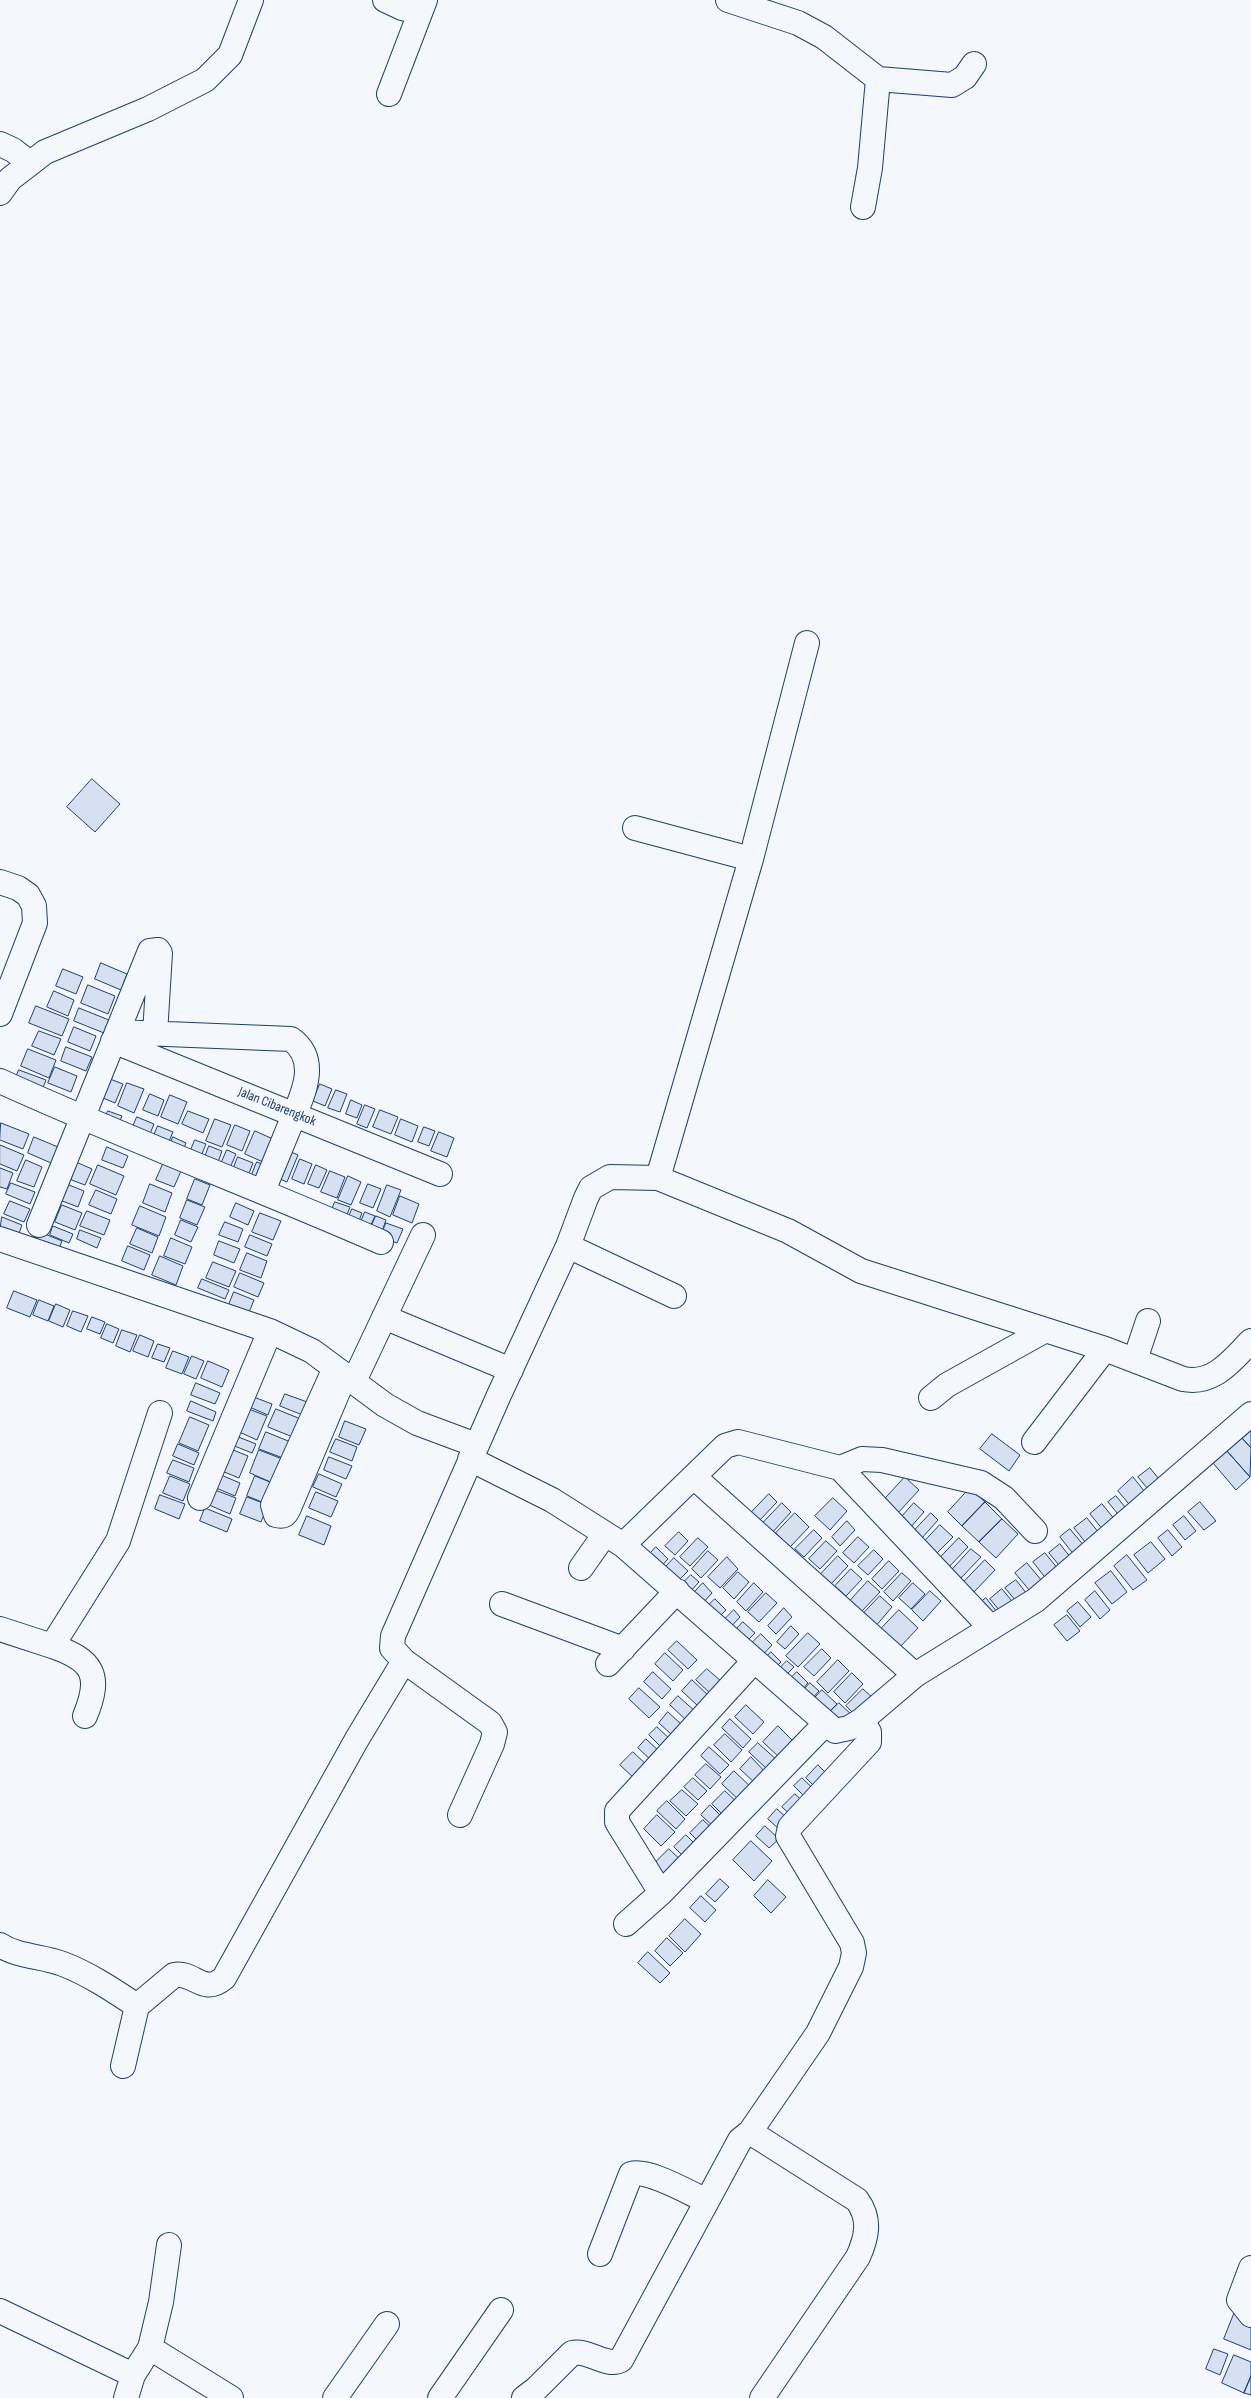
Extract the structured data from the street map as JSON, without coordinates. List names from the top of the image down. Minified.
{"streets":{"street":["Jalan Cibarengkok"]}}
